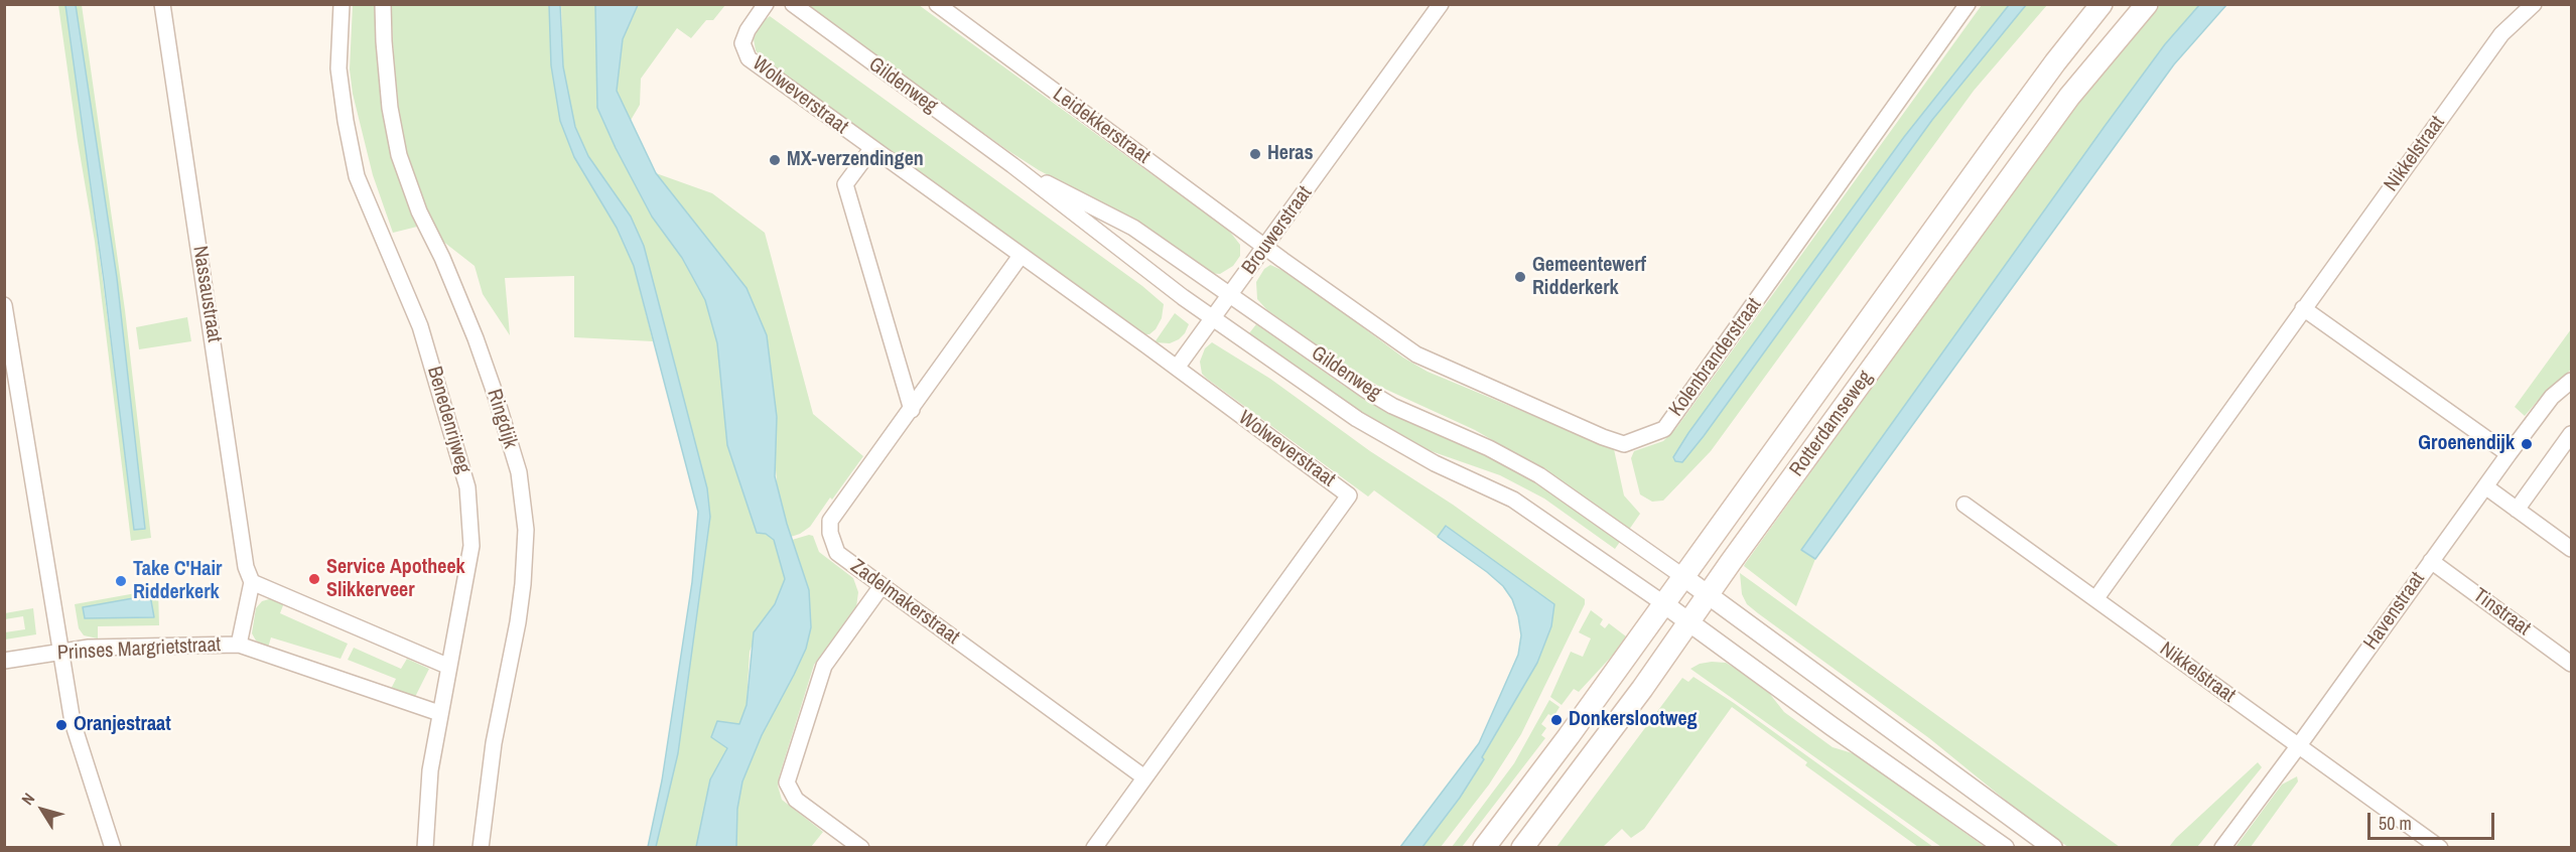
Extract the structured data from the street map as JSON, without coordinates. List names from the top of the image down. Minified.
{"streets":{"main road":["Rotterdamseweg"],"street":["Gildenweg","Wolweverstraat","Leidekkerstraat","Nikkelstraat","Brouwerstraat","Nassaustraat","Kolenbranderstraat","Ringdijk","Benedenrijweg","Zadelmakerstraat","Havenstraat","Tinstraat","Prinses Margrietstraat"]},"crossings":[["Gildenweg","Brouwerstraat"],["Gildenweg","Rotterdamseweg"],["Wolweverstraat","Brouwerstraat"],["Wolweverstraat","Zadelmakerstraat"],["Leidekkerstraat","Brouwerstraat"],["Leidekkerstraat","Kolenbranderstraat"],["Nikkelstraat","Havenstraat"],["Brouwerstraat","Kolenbranderstraat"],["Nassaustraat","Prinses Margrietstraat"],["Benedenrijweg","Prinses Margrietstraat"],["Havenstraat","Tinstraat"]],"places":["Heras","MX-verzendingen","Gemeentewerf Ridderkerk","Groenendijk","Service Apotheek Slikkerveer","Take C'Hair Ridderkerk","Donkerslootweg","Oranjestraat"],"scale_bar":"50 m","north":"top left"}
